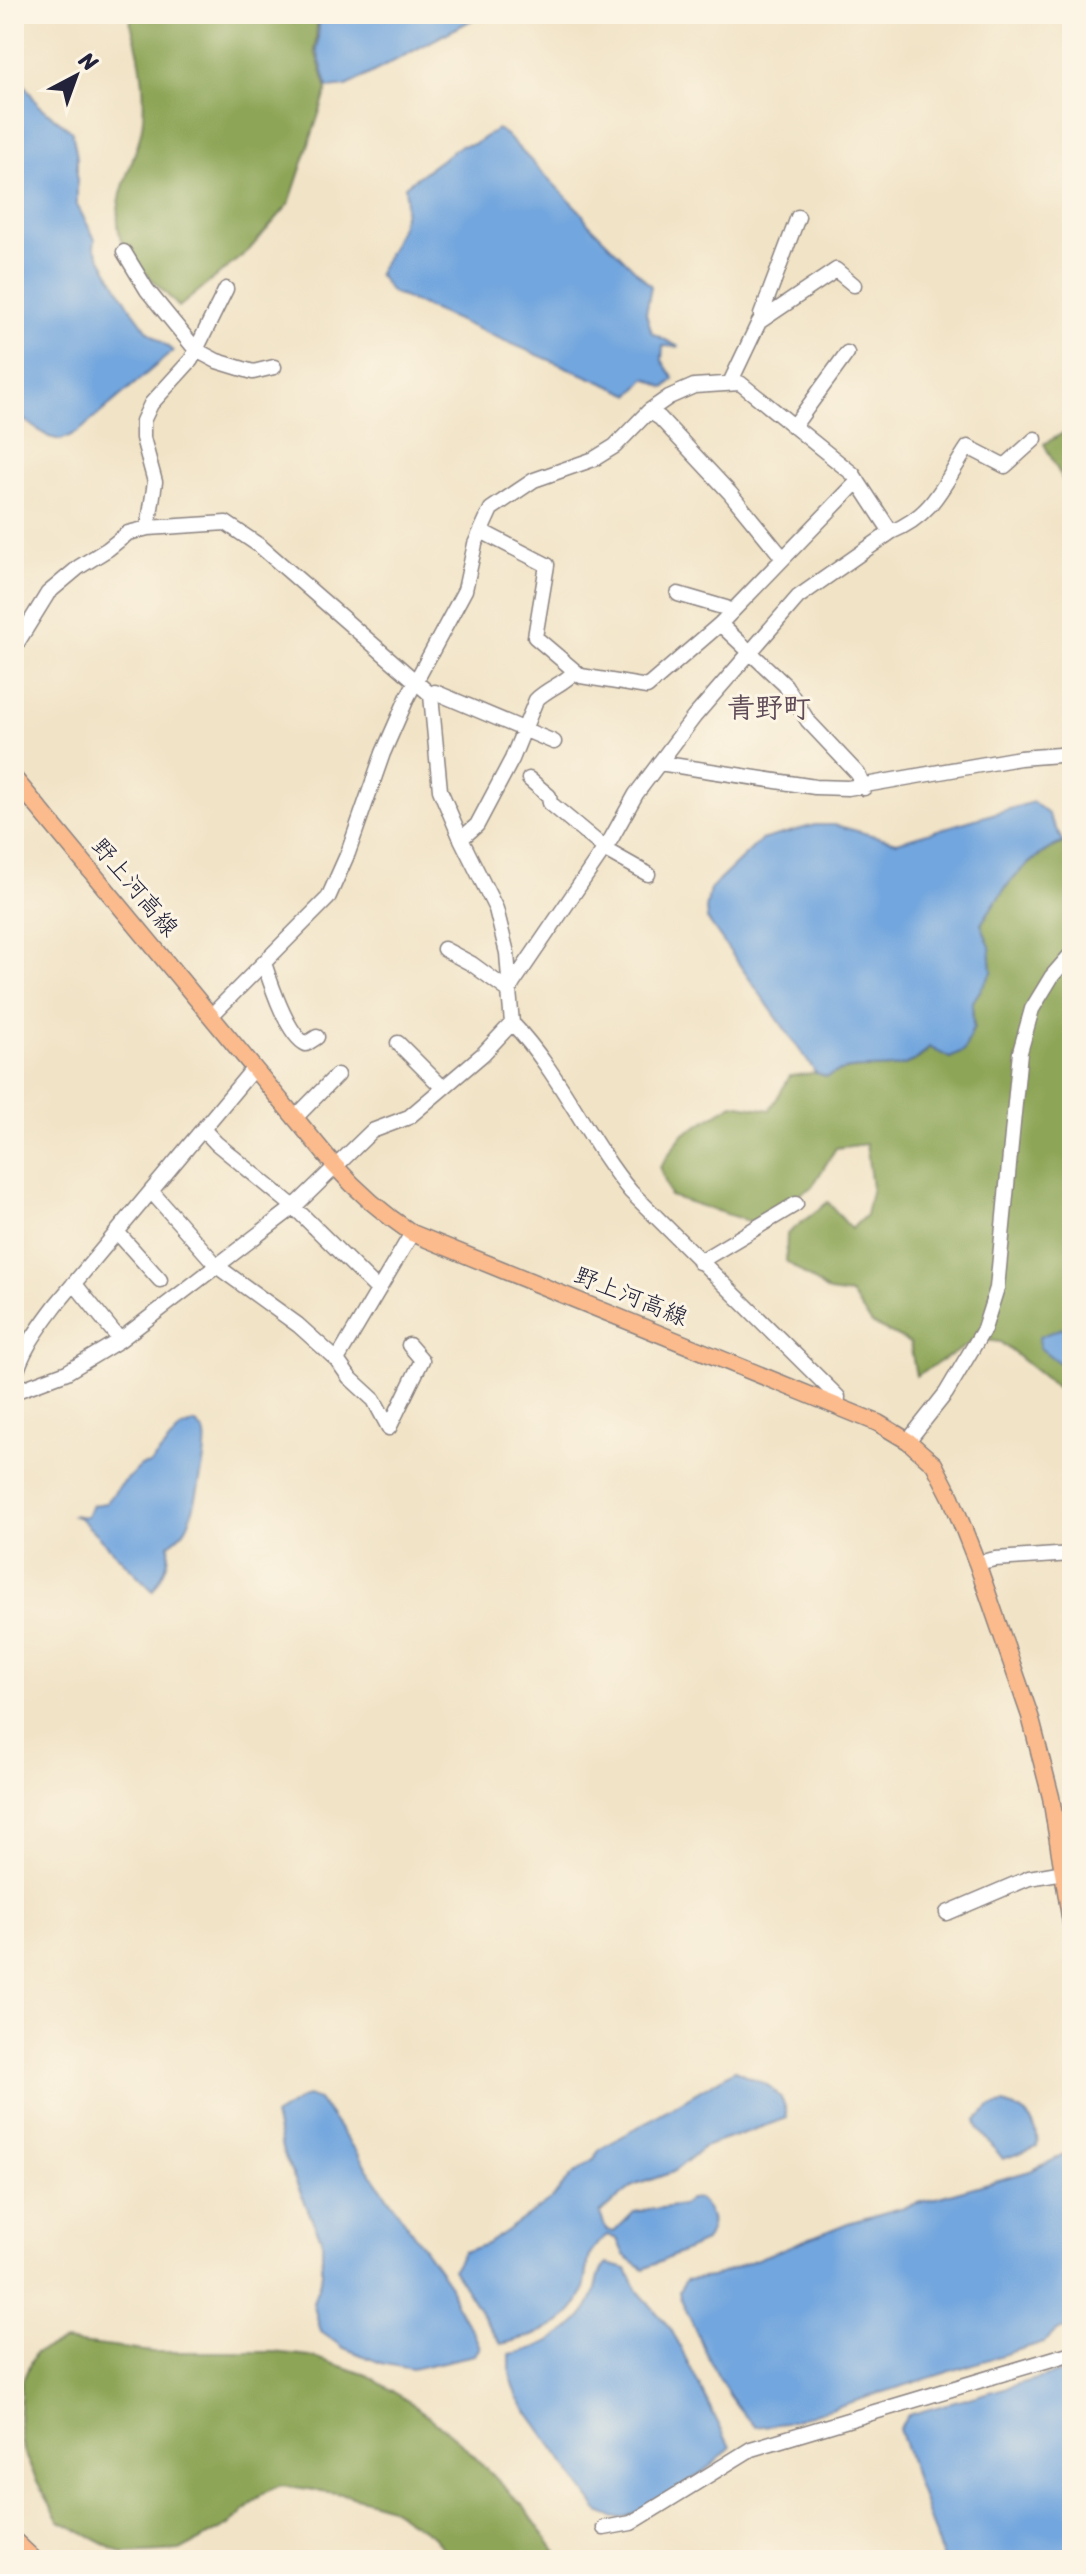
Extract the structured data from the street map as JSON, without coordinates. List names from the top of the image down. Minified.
{"streets":{"main road":["野上河高線"]},"districts":["青野町"],"north":"top right"}
